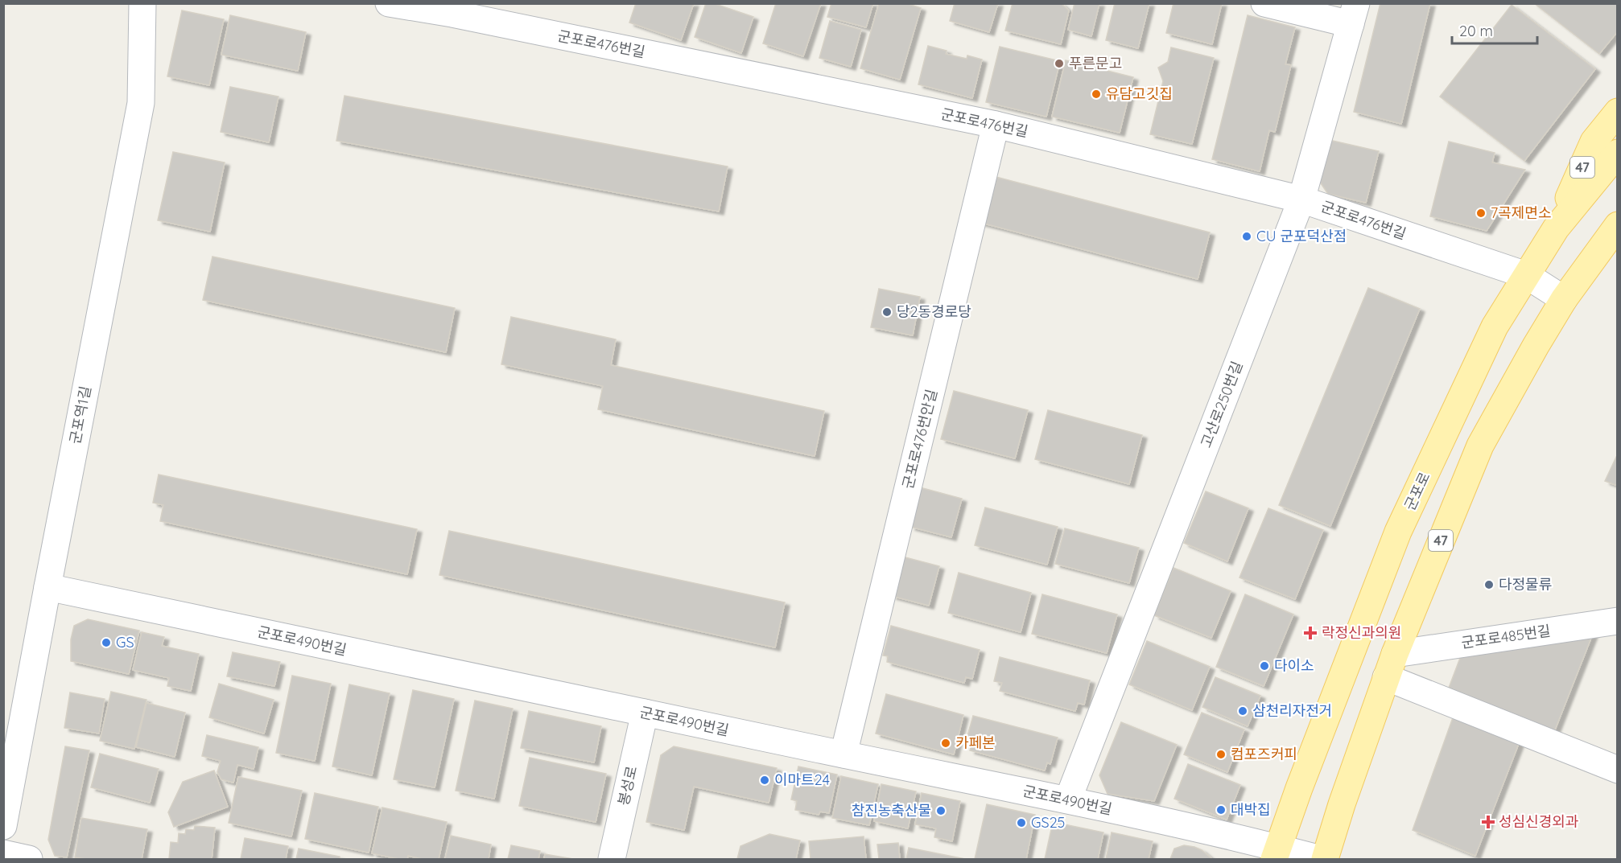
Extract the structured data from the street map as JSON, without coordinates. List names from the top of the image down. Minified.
{"streets":{"main road":["47","군포로"],"street":["군포로476번길","고산로250번길","군포역1길","군포로476번안길","군포로485번길","군포로490번길","봉성로"]},"crossings":[["군포로476번길","47"],["군포로476번길","고산로250번길"],["군포로476번길","군포로476번안길"],["군포로476번길","군포로"],["47","군포로"],["47","군포로485번길"],["고산로250번길","군포로490번길"],["군포역1길","군포로490번길"],["군포로476번안길","군포로490번길"],["군포로","군포로490번길"],["군포로490번길","봉성로"]],"places":{"other":["푸른문고","유담고깃집","7곡제면소","CU 군포덕산점","당2동경로당","다정물류","GS","다이소","삼천리자전거","카페본","컴포즈커피","이마트24","대박집","참진농축산물","GS25"],"health":["락정신과의원","성심신경외과"]},"scale_bar":"20 m"}
